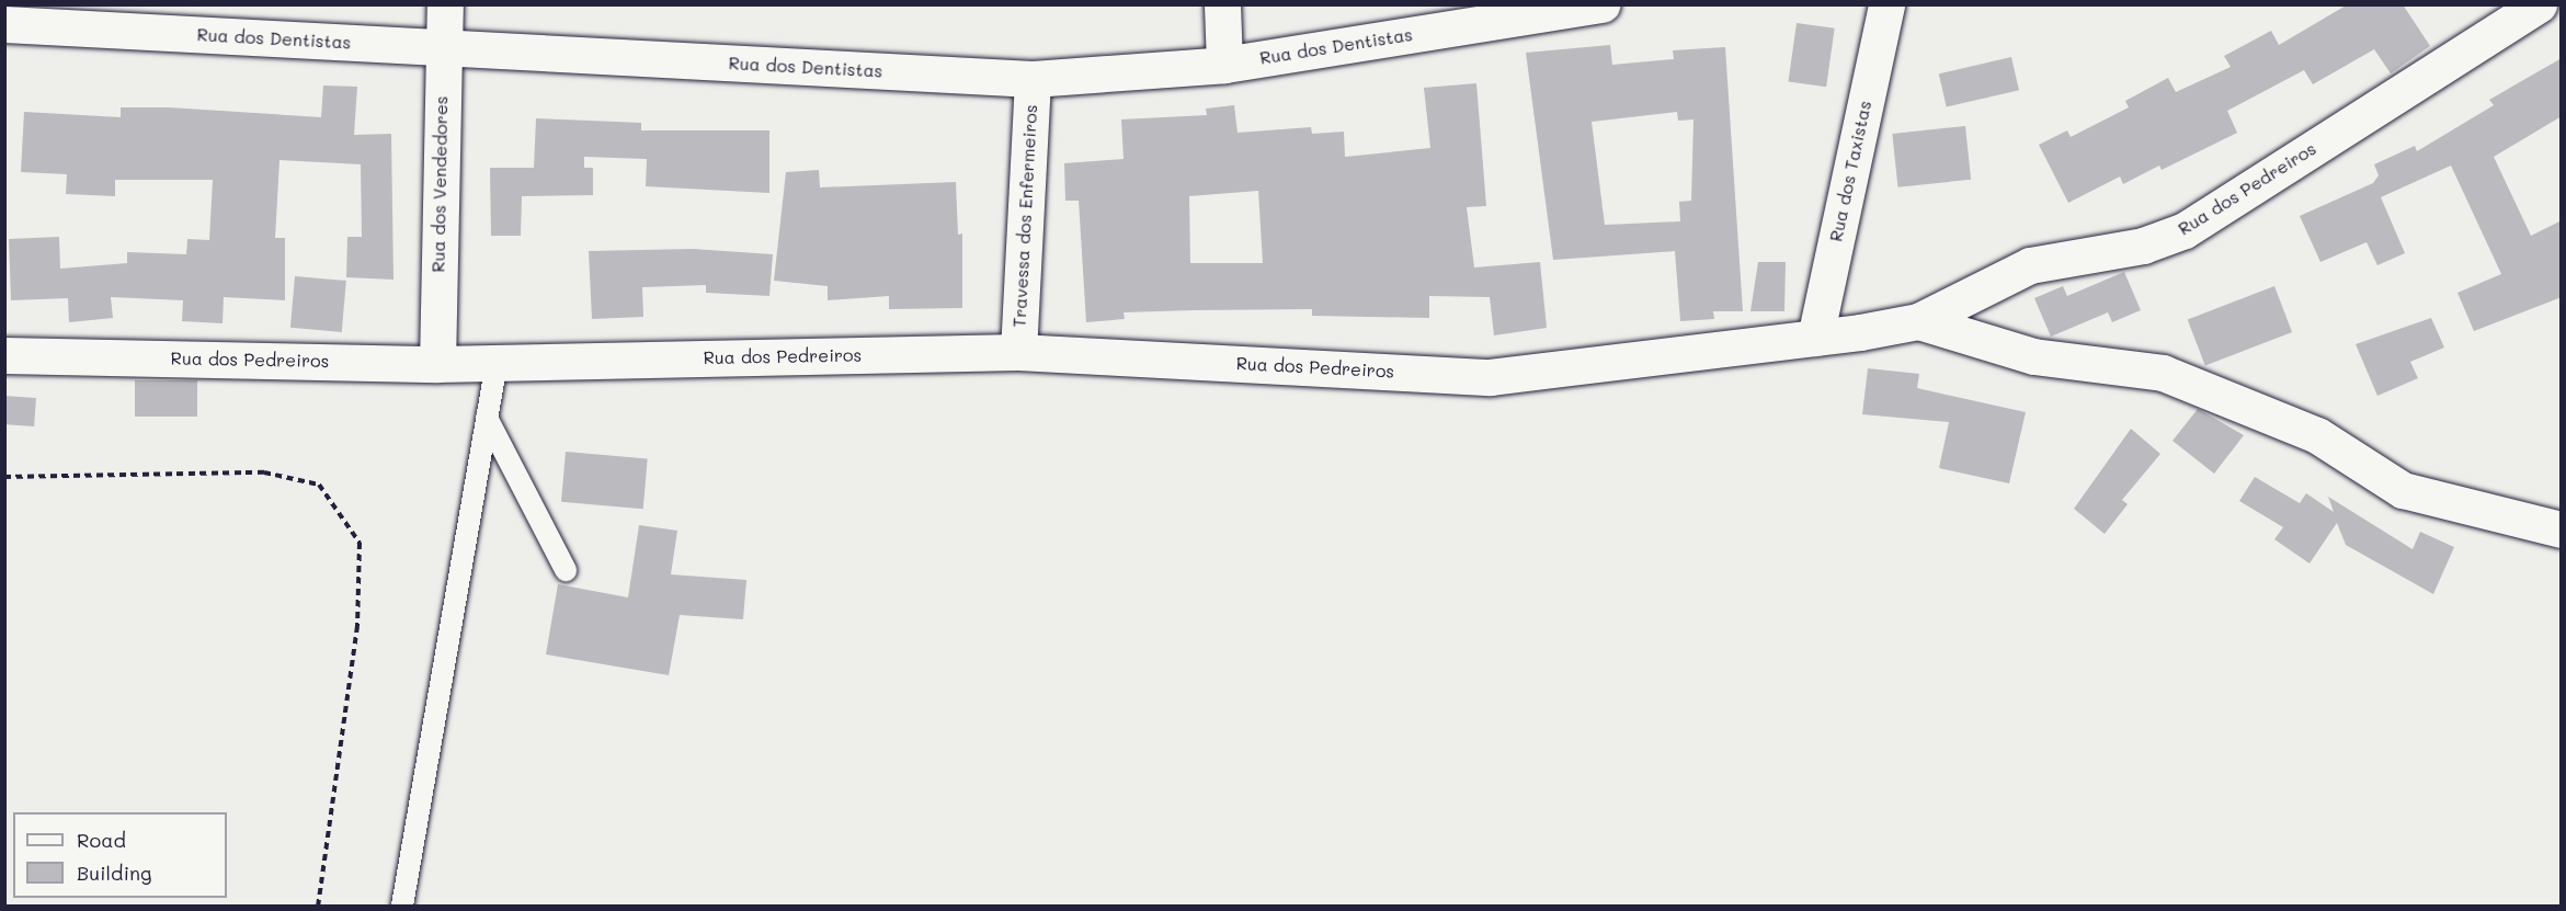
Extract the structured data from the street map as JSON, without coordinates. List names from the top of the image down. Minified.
{"streets":{"street":["Rua dos Dentistas","Rua dos Taxistas","Rua dos Vendedores","Rua dos Pedreiros","Travessa dos Enfermeiros"]},"crossings":[["Rua dos Dentistas","Rua dos Vendedores"],["Rua dos Dentistas","Travessa dos Enfermeiros"],["Rua dos Taxistas","Rua dos Pedreiros"],["Rua dos Vendedores","Rua dos Pedreiros"],["Rua dos Pedreiros","Travessa dos Enfermeiros"]],"legend":["Road","Building"]}
